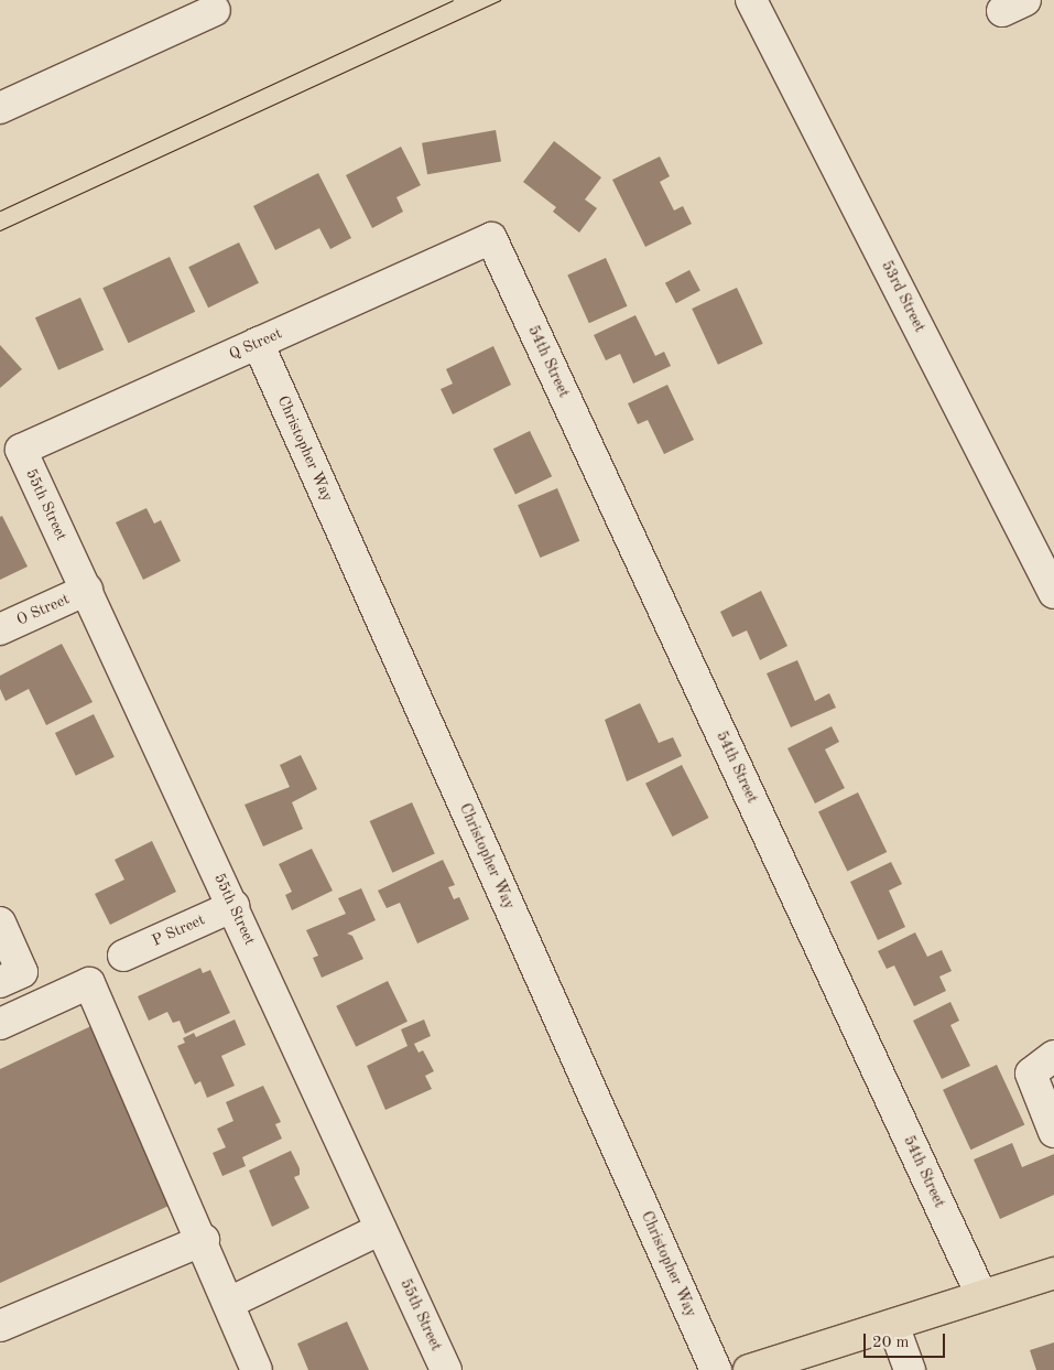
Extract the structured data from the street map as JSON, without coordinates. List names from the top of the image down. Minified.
{"streets":{"street":["53rd Street","Q Street","54th Street","Christopher Way","55th Street","O Street","P Street"]},"crossings":[["Q Street","54th Street"],["Q Street","Christopher Way"],["Q Street","55th Street"],["55th Street","O Street"],["55th Street","P Street"]],"scale_bar":"20 m"}
